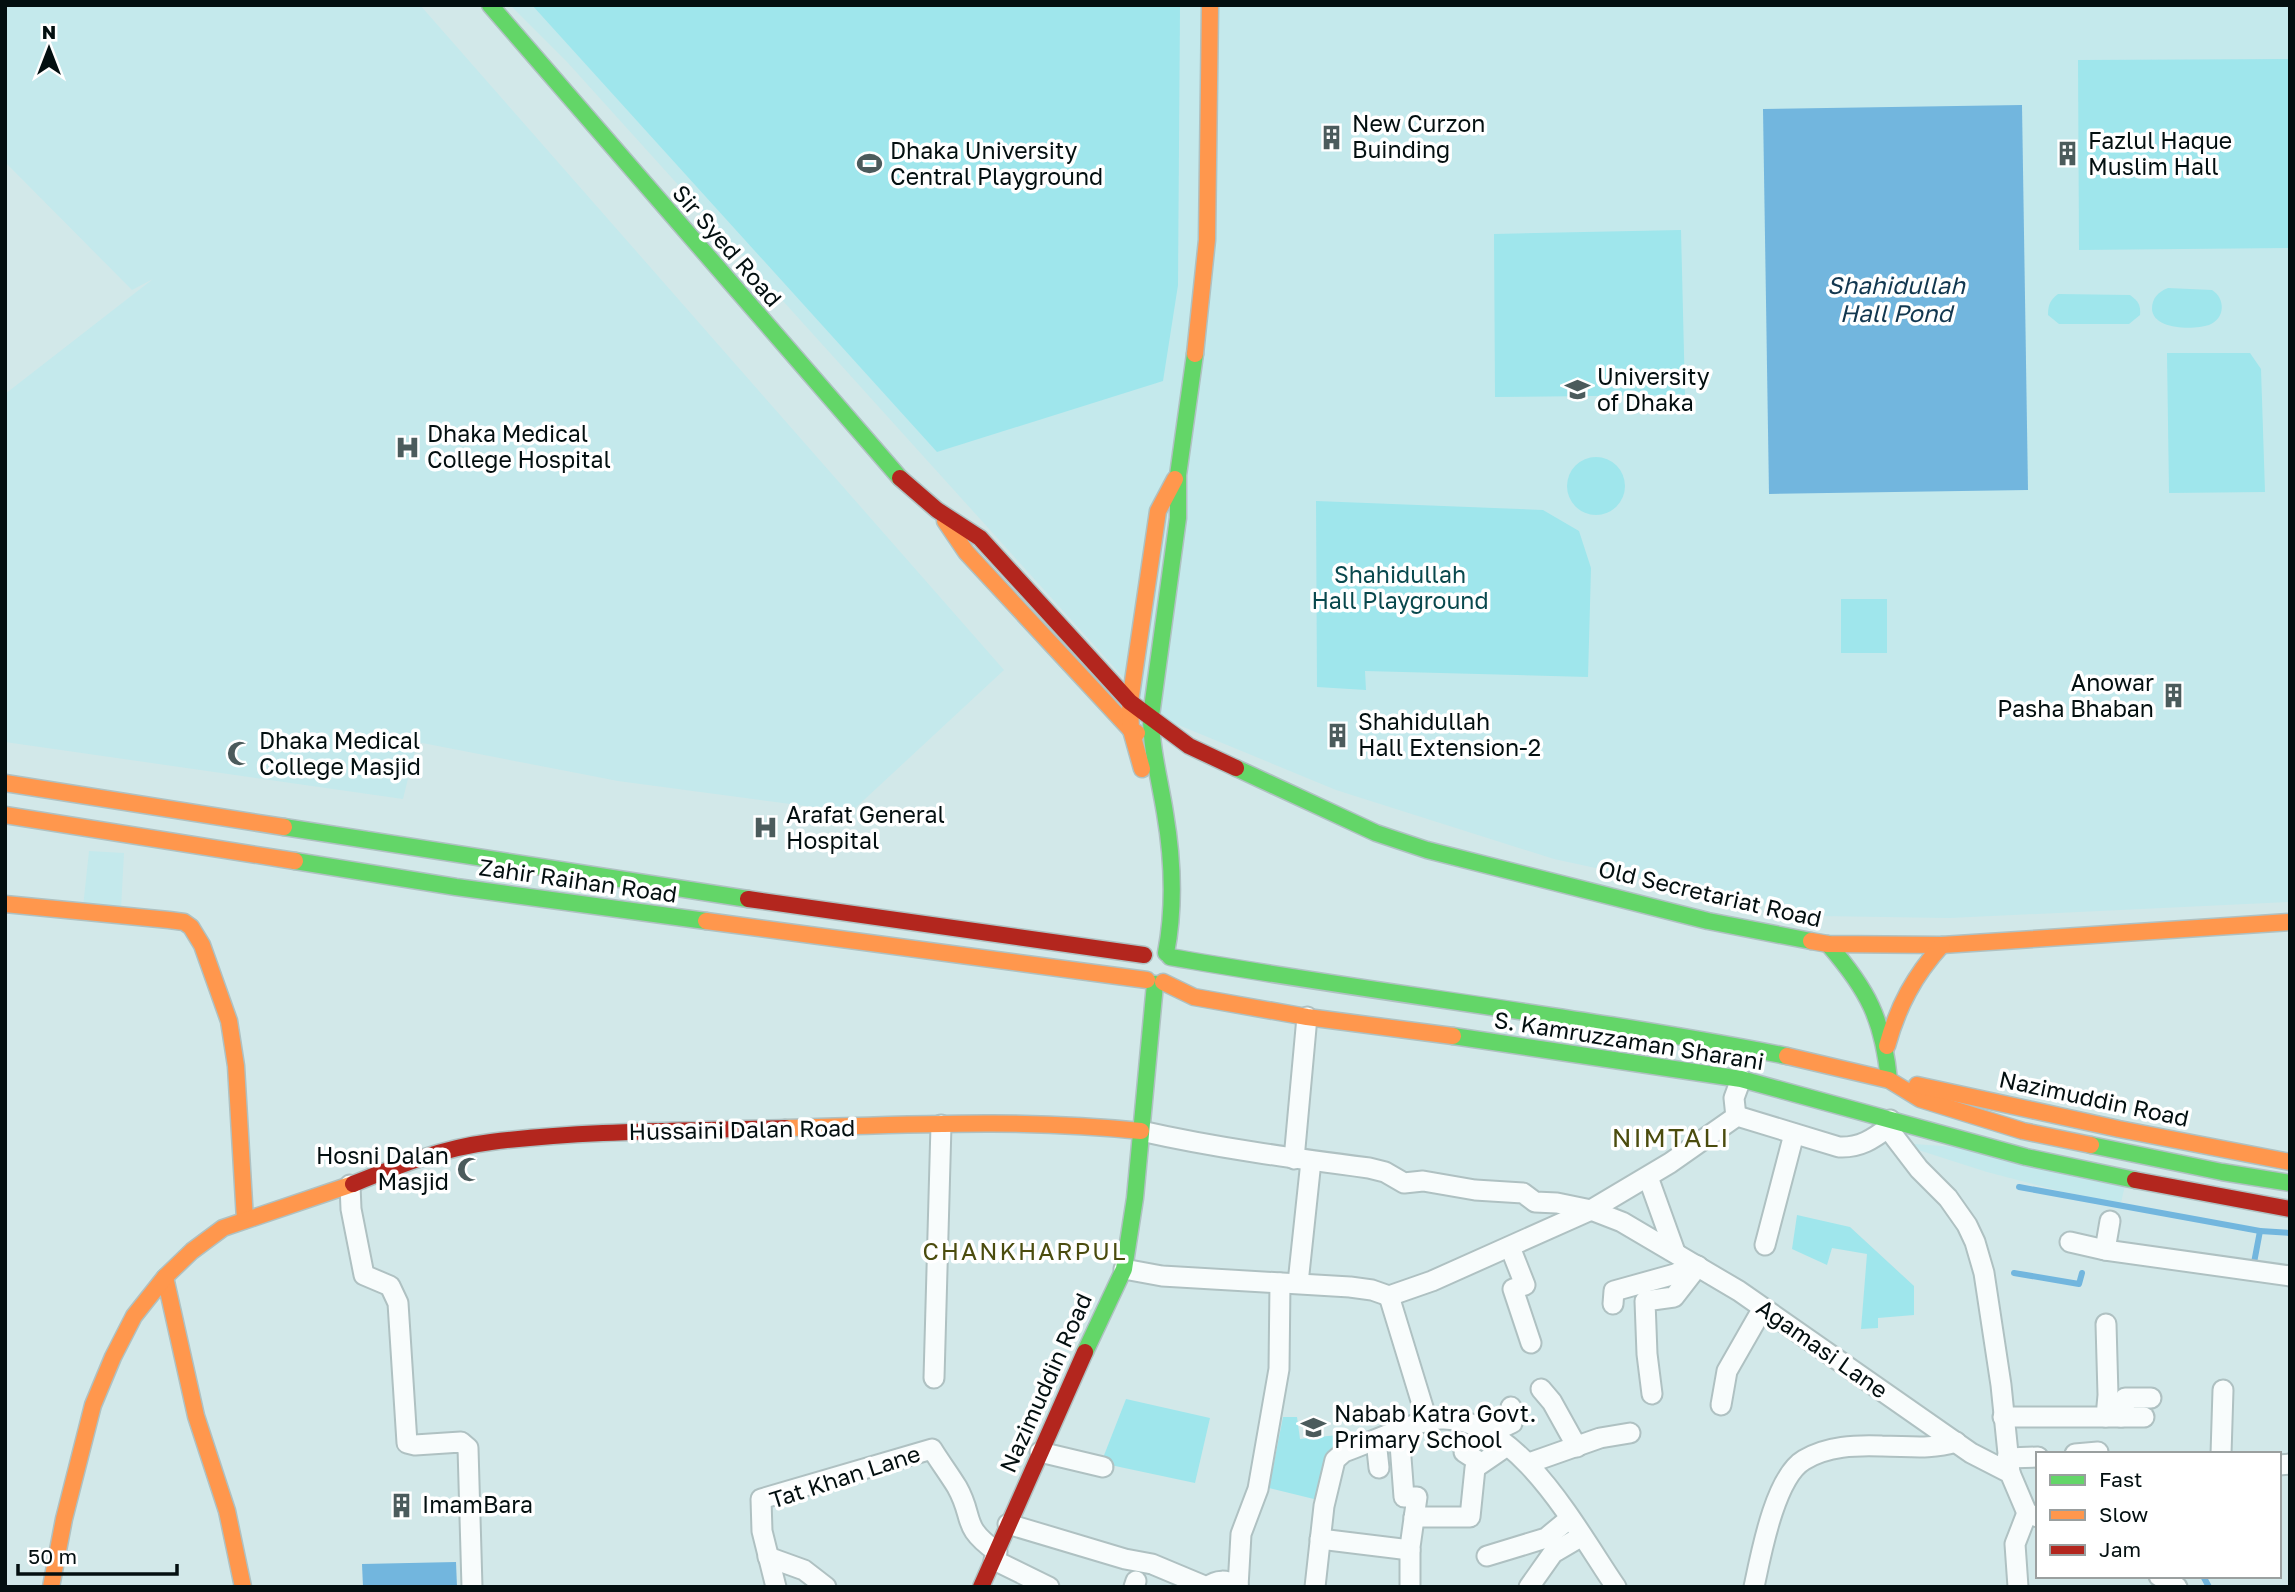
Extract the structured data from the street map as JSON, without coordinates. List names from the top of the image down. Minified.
{"streets":{"main road":["Sir Syed Road","Zahir Raihan Road","Old Secretariat Road","S. Kamruzzaman Sharani","Nazimuddin Road","Hussaini Dalan Road"],"street":["Agamasi Lane","Tat Khan Lane"]},"crossings":[["Sir Syed Road","Old Secretariat Road"],["Zahir Raihan Road","S. Kamruzzaman Sharani"],["Zahir Raihan Road","Nazimuddin Road"],["S. Kamruzzaman Sharani","Nazimuddin Road"],["Nazimuddin Road","Hussaini Dalan Road"],["Nazimuddin Road","Agamasi Lane"],["Nazimuddin Road","Tat Khan Lane"],["Hussaini Dalan Road","Agamasi Lane"]],"districts":["NIMTALI","CHANKHARPUL"],"water":["Shahidullah Hall Pond"],"parks":["Shahidullah Hall Playground"],"places":{"building":["New Curzon Buinding","Fazlul Haque Muslim Hall","Anowar Pasha Bhaban","Shahidullah Hall Extension-2","ImamBara"],"sports":["Dhaka University Central Playground"],"school or university":["University of Dhaka","Nabab Katra Govt. Primary School"],"hospital":["Dhaka Medical College Hospital","Arafat General Hospital"],"mosque":["Dhaka Medical College Masjid","Hosni Dalan Masjid"]},"legend":["Fast","Slow","Jam"],"scale_bar":"50 m","north":"top"}
